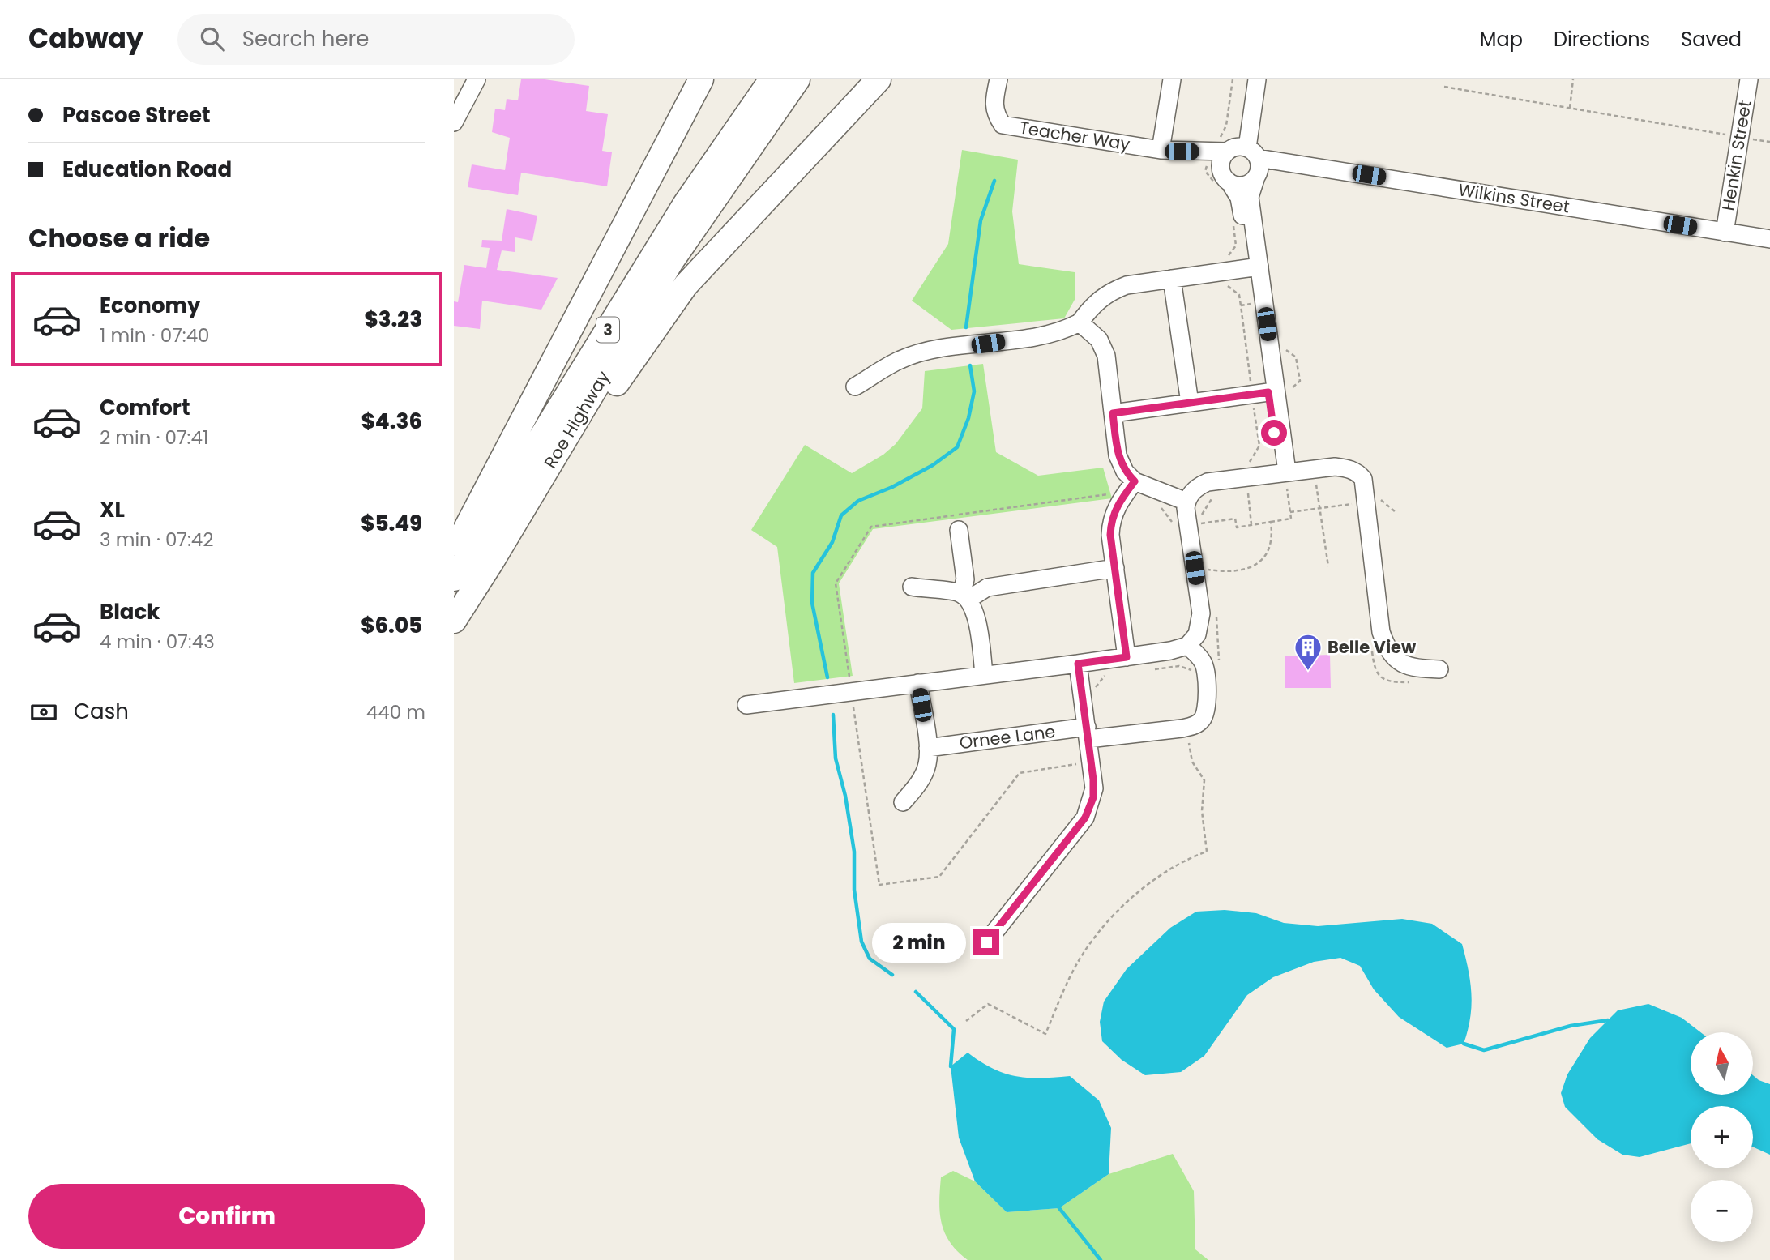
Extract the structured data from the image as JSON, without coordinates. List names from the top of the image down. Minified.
{"streets":{"highway":["3","Roe Highway"],"street":["Teacher Way","Henkin Street","Wilkins Street","Ornee Lane"]},"crossings":[["Teacher Way","Wilkins Street"],["Henkin Street","Wilkins Street"]],"places":{"building":["Belle View"]},"north":"top","page":{"header":"Cabway","search":"Search here","nav":["Map","Directions","Saved"],"banner":["Pascoe Street","Education Road"],"heading":"Choose a ride","list":[{"name":"Economy","note":"1 min · 07:40","value":"$3.23"},{"name":"Comfort","note":"2 min · 07:41","value":"$4.36"},{"name":"XL","note":"3 min · 07:42","value":"$5.49"},{"name":"Black","note":"4 min · 07:43","value":"$6.05"}],"pay":["Cash","440 m"],"bubble":"2 min","map_buttons":["+","−"],"buttons":"Confirm"}}
